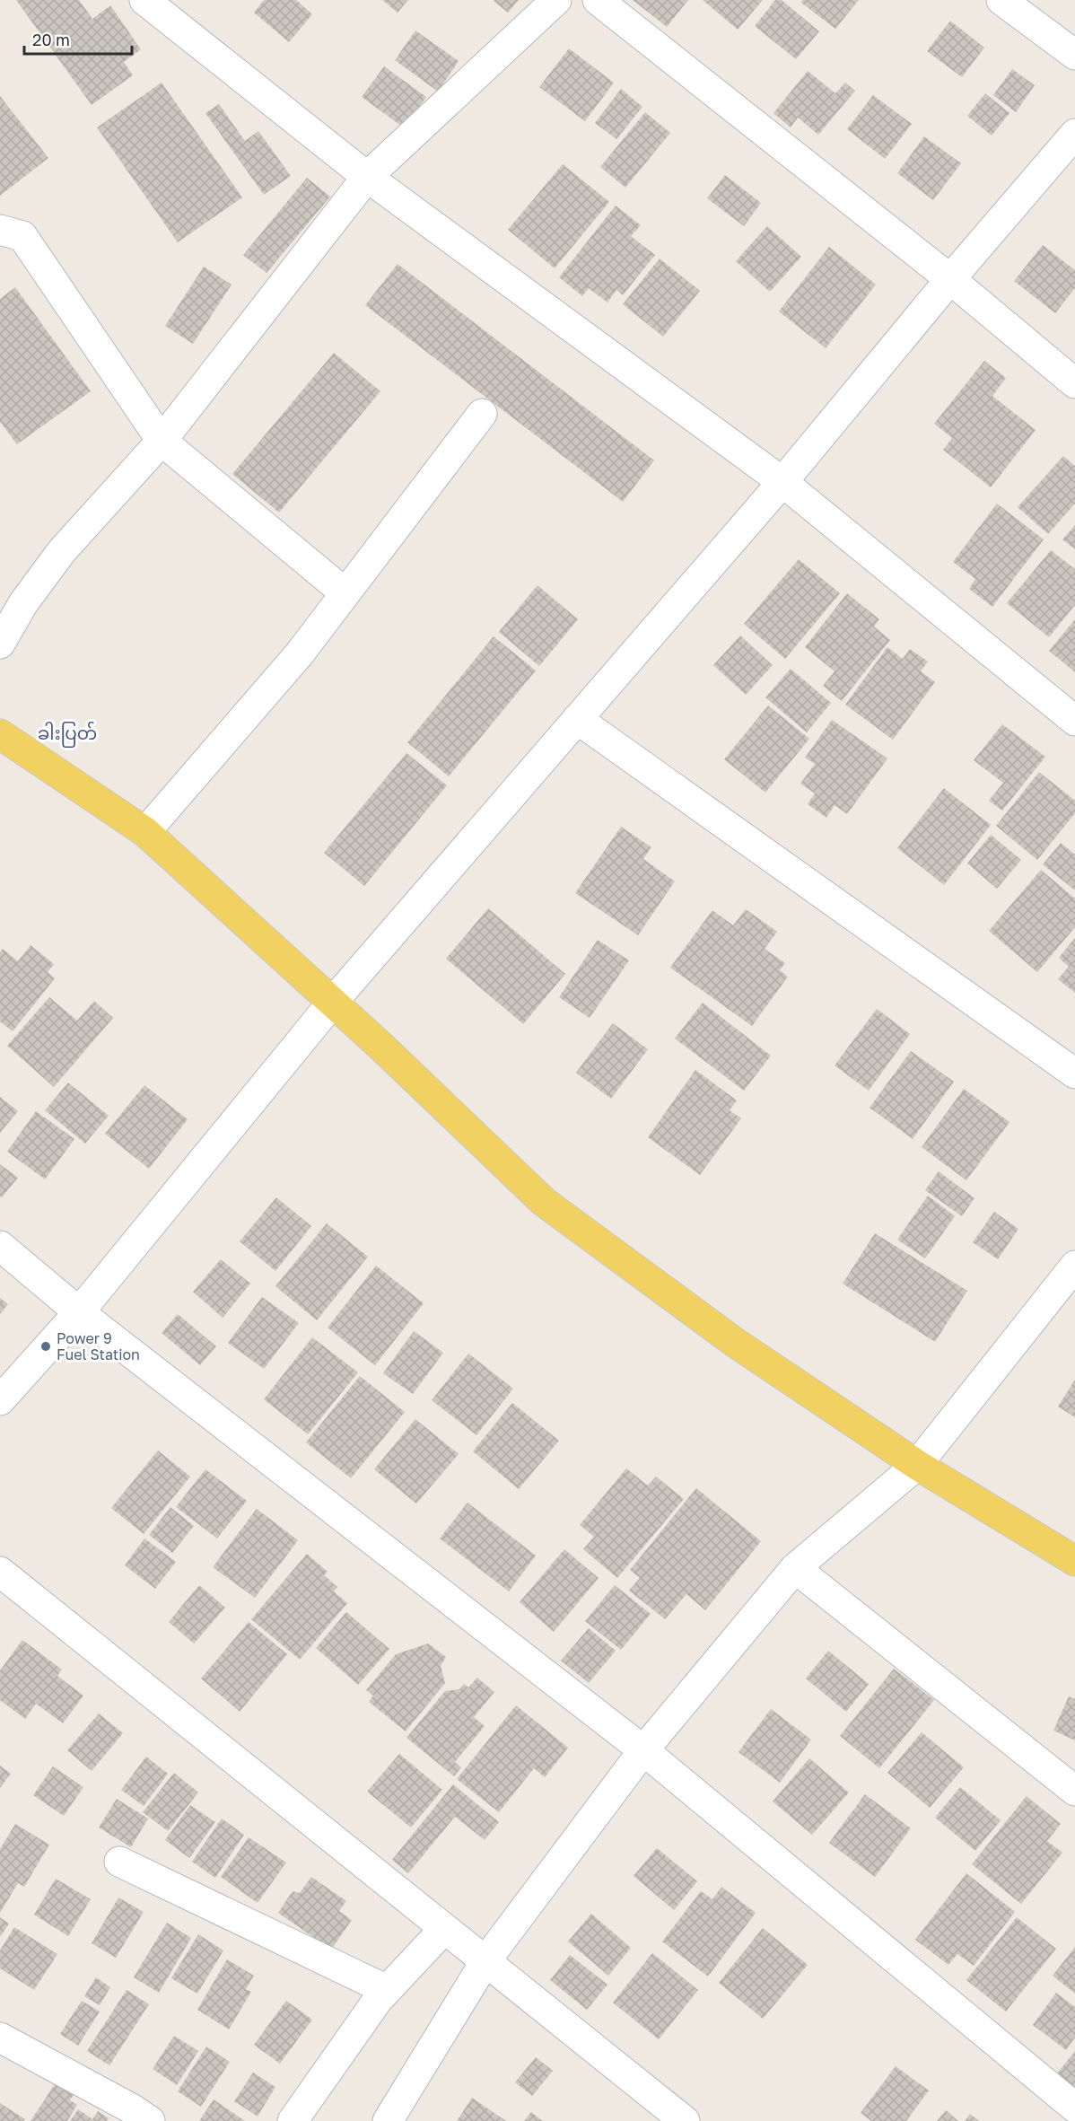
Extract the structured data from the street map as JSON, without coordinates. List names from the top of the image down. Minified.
{"districts":["ခါးပြတ်"],"places":["Power 9 Fuel Station"],"scale_bar":"20 m"}
